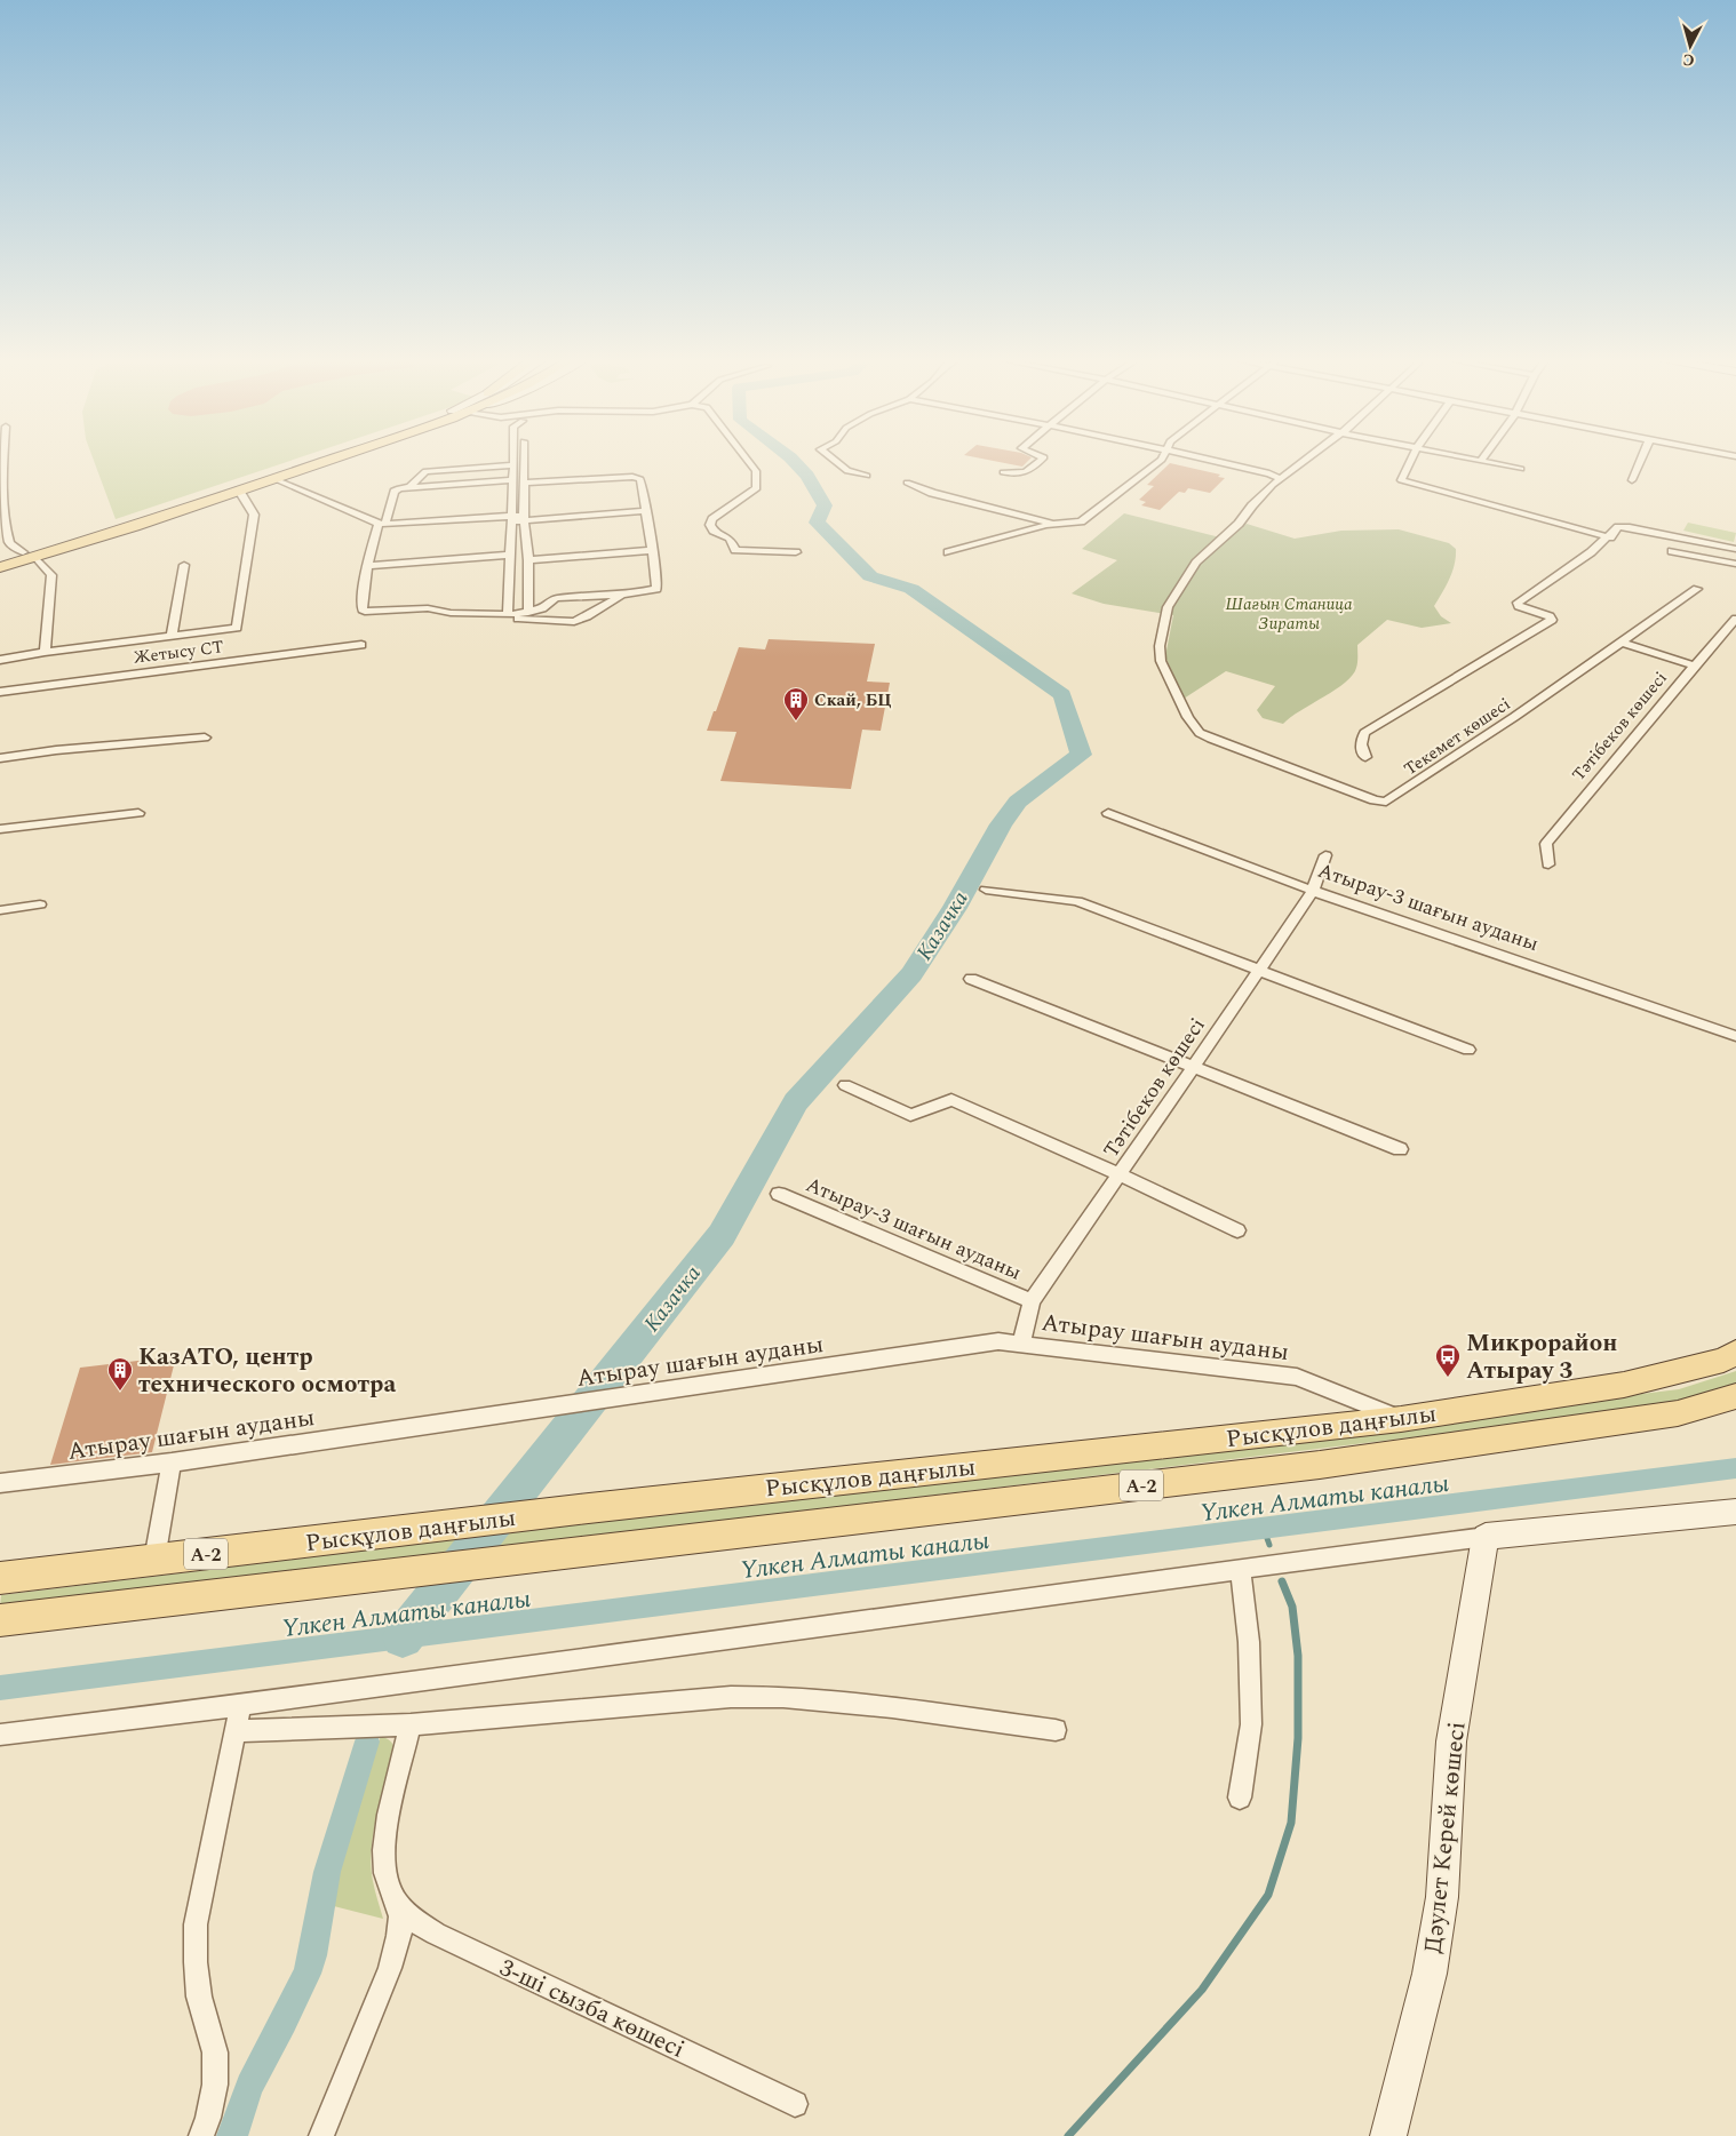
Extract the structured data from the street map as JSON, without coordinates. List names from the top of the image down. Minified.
{"streets":{"main road":["Рысқұлов даңғылы","A-2","Дәулет Керей көшесі"],"street":["Жетысу СТ","Тәтібеков көшесі","Текемет көшесі","Атырау-3 шағын ауданы","Атырау шағын ауданы","3-ші сызба көшесі"]},"crossings":[["Тәтібеков көшесі","Атырау-3 шағын ауданы"],["Тәтібеков көшесі","Атырау шағын ауданы"],["Атырау шағын ауданы","Рысқұлов даңғылы"]],"water":["Казачка","Үлкен Алматы каналы"],"parks":["Шағын Станица Зираты"],"places":{"building":["Скай, БЦ","КазАТО, центр технического осмотра"],"bus stop":["Микрорайон Атырау 3"]},"north":"bottom"}
